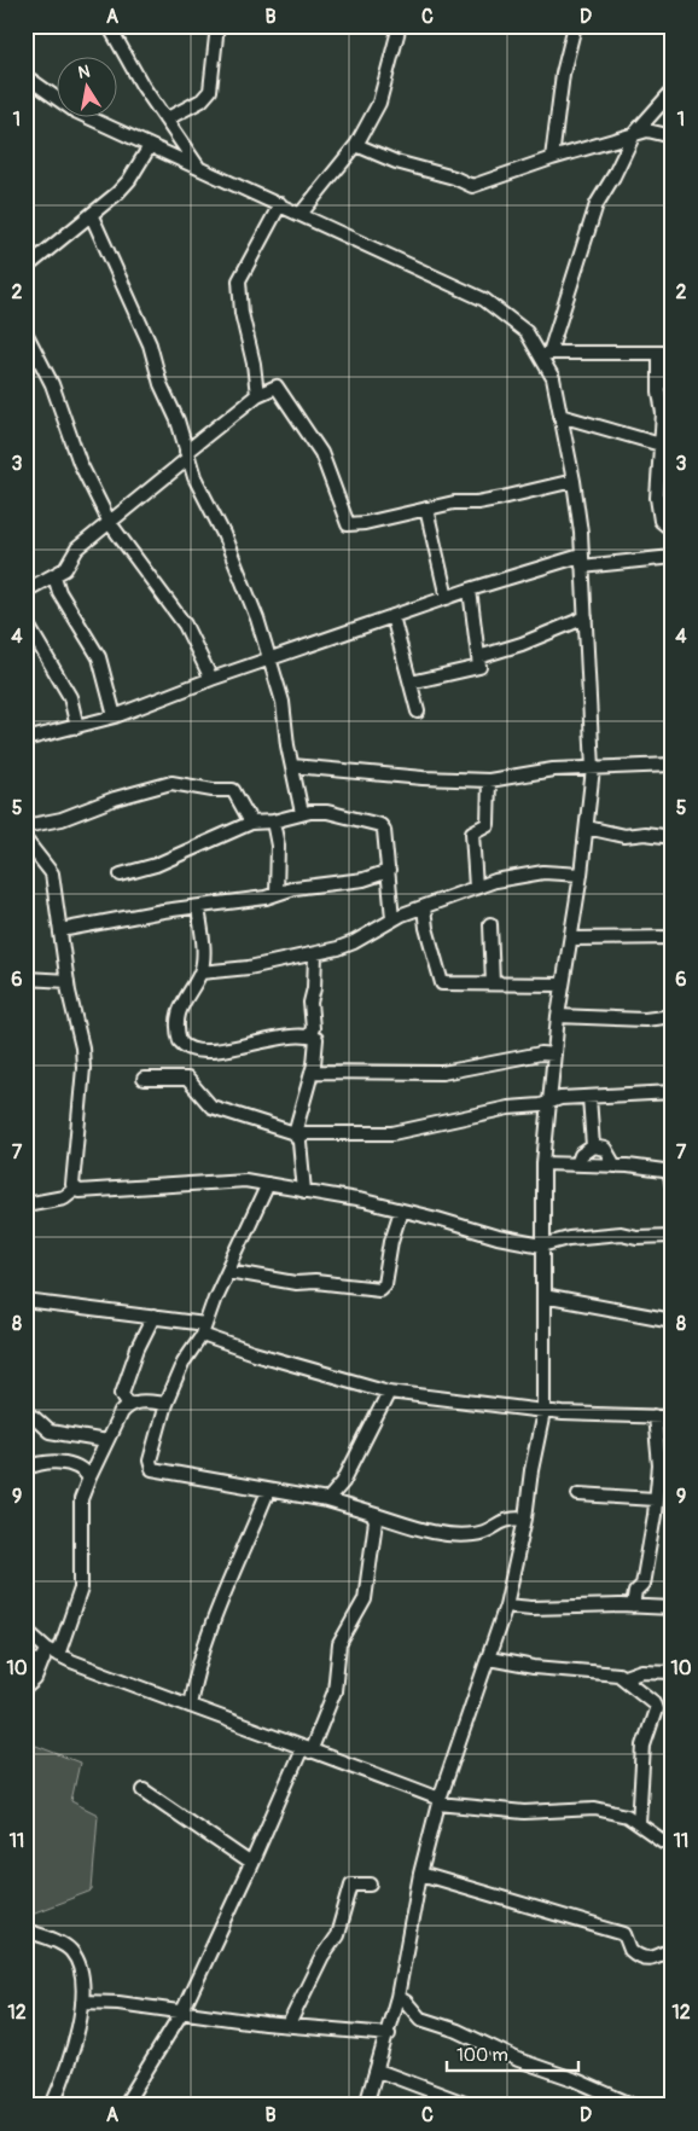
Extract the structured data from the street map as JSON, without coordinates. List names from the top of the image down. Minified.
{"scale_bar":"100 m","north":"top","grid":{"columns":["A","B","C","D"],"rows":["1","2","3","4","5","6","7","8","9","10","11","12"]}}
